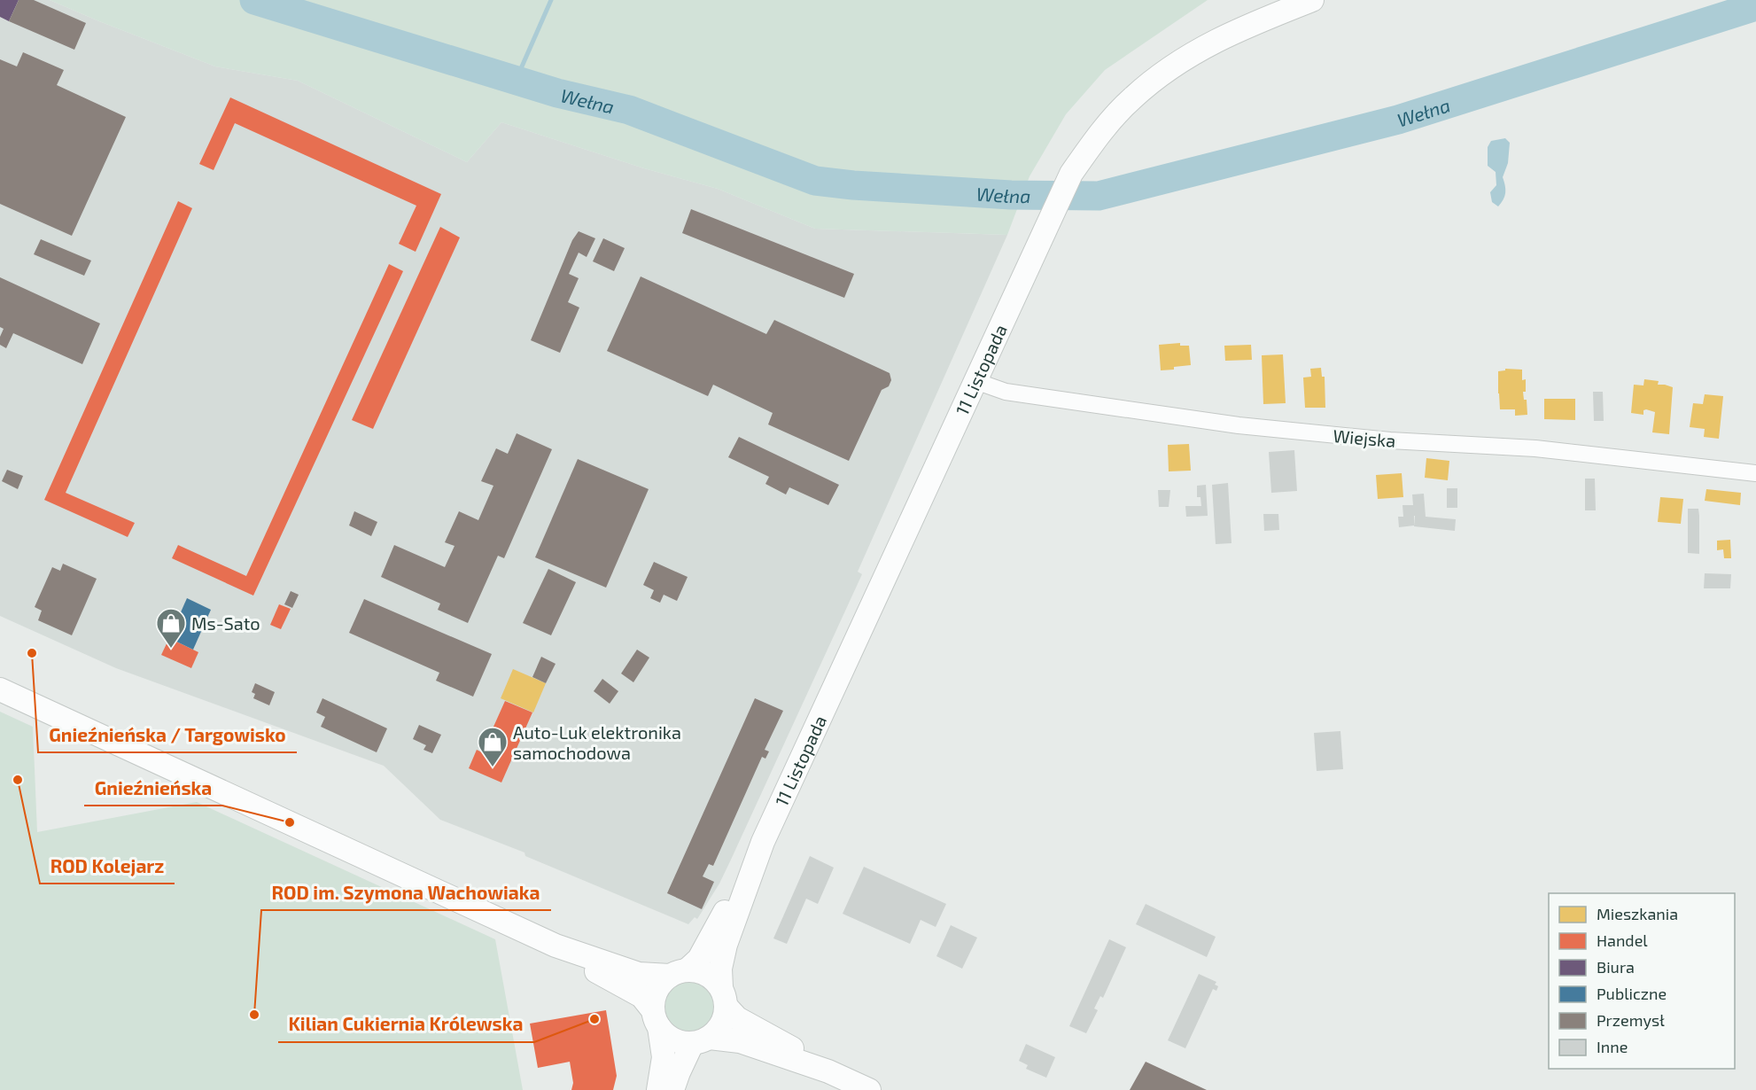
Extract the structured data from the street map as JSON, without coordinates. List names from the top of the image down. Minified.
{"streets":{"main road":["11 Listopada"],"street":["Wiejska"]},"crossings":[["11 Listopada","Wiejska"]],"water":["Wełna"],"places":{"shop":["Ms-Sato","Auto-Luk elektronika samochodowa"],"other":["Gnieźnieńska / Targowisko","ROD Kolejarz","Gnieźnieńska","ROD im. Szymona Wachowiaka","Kilian Cukiernia Królewska"]},"legend":["Mieszkania","Handel","Biura","Publiczne","Przemysł","Inne"]}
